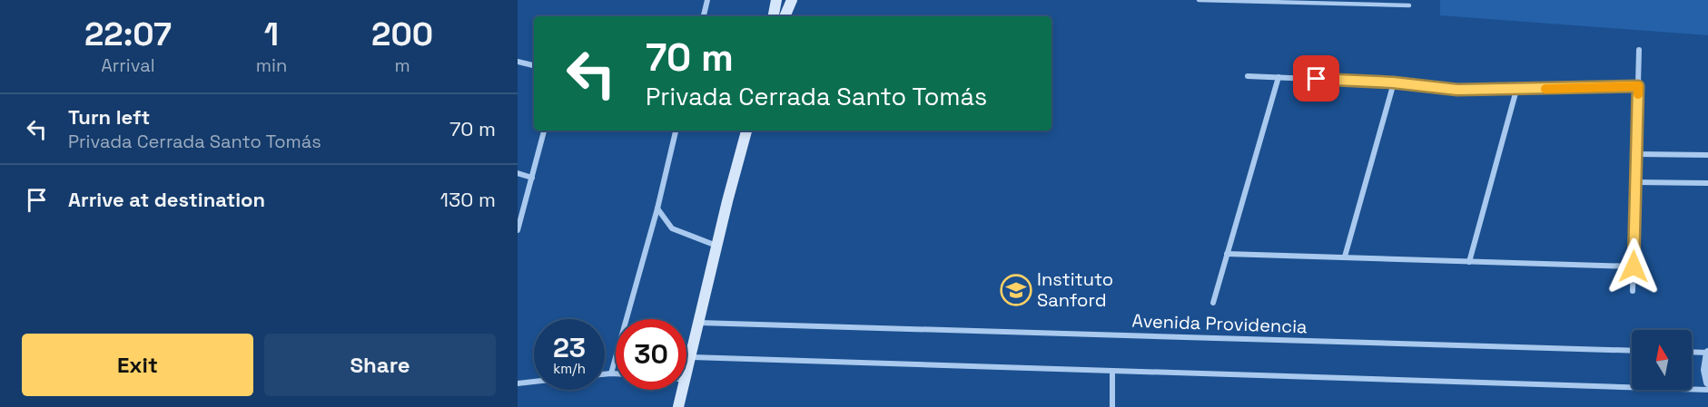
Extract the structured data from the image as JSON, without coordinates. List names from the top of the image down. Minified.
{"streets":{"street":["Avenida Providencia"]},"places":{"school or university":["Instituto Sanford"]},"north":"top","page":{"eta":["22:07","Arrival","1","min","200","m"],"turn":["70 m","Privada Cerrada Santo Tomás"],"list":[{"name":"Turn left","note":"Privada Cerrada Santo Tomás","value":"70 m"},{"name":"Arrive at destination","value":"130 m"}],"speed":"23 km/h","limit":"30","buttons":["Exit","Share"]}}
